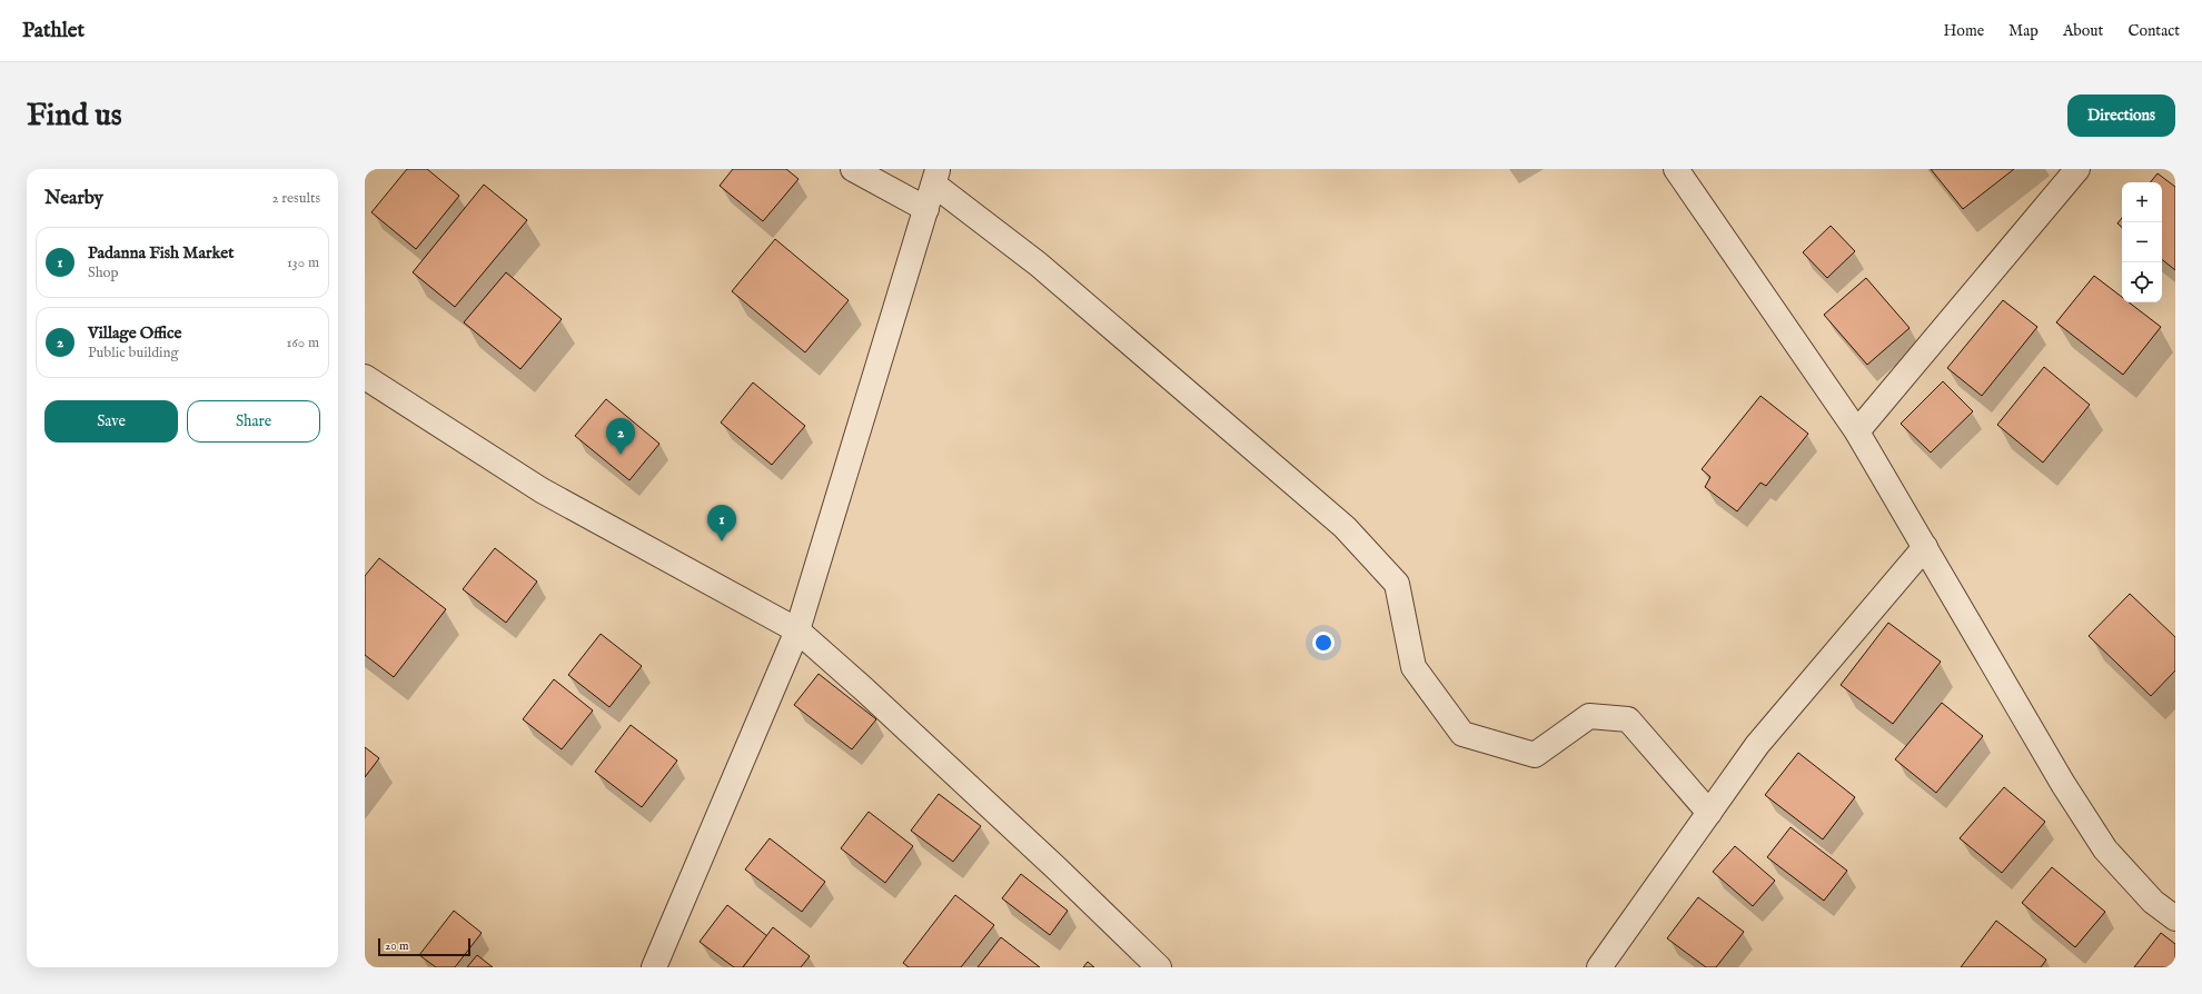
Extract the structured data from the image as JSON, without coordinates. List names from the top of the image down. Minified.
{"scale_bar":"20 m","page":{"header":"Pathlet","nav":["Home","Map","About","Contact"],"buttons":["Directions",["Save","Share"]],"title":"Find us","heading":["Nearby","2 results"],"map_buttons":["+","−"],"list":[{"mark":"1","name":"Padanna Fish Market","note":"Shop","value":"130 m"},{"mark":"2","name":"Village Office","note":"Public building","value":"160 m"}],"pins":["2","1"],"scale":"20 m"}}
